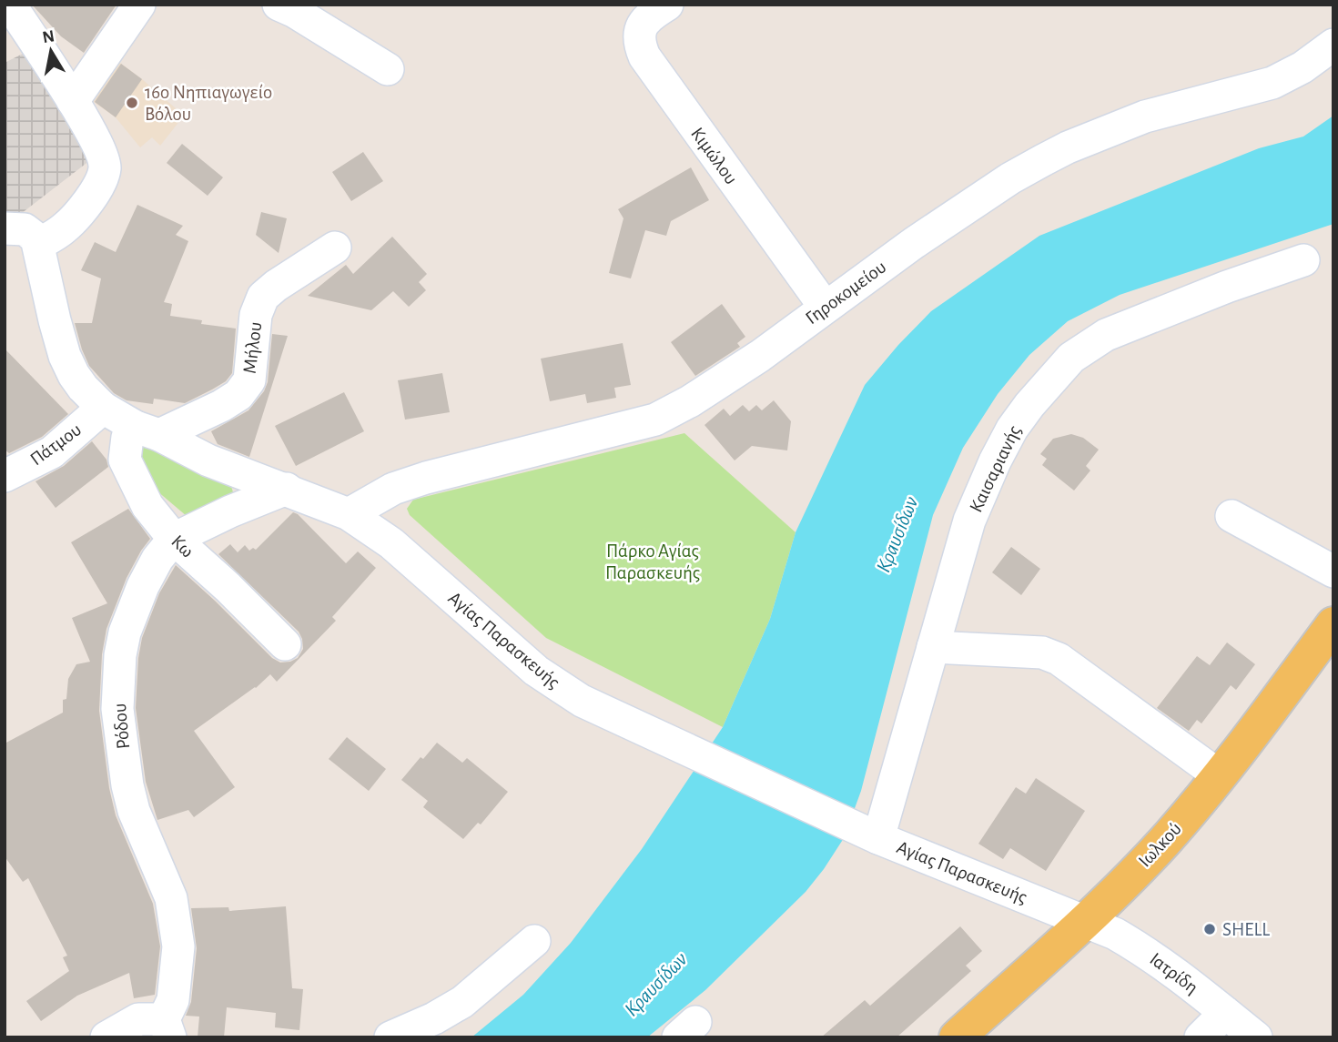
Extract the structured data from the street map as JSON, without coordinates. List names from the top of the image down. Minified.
{"streets":{"main road":["Ιωλκού"],"street":["Κιμώλου","Γηροκομείου","Μήλου","Πάτμου","Καισαριανής","Κω","Αγίας Παρασκευής","Ρόδου","Ιατρίδη"]},"crossings":[["Κιμώλου","Γηροκομείου"],["Γηροκομείου","Αγίας Παρασκευής"],["Μήλου","Κω"],["Μήλου","Αγίας Παρασκευής"],["Πάτμου","Αγίας Παρασκευής"],["Καισαριανής","Αγίας Παρασκευής"],["Κω","Αγίας Παρασκευής"],["Κω","Ρόδου"],["Αγίας Παρασκευής","Ρόδου"],["Αγίας Παρασκευής","Ιωλκού"],["Αγίας Παρασκευής","Ιατρίδη"],["Ιωλκού","Ιατρίδη"]],"water":["Κραυσίδων"],"parks":["Πάρκο Αγίας Παρασκευής"],"places":["16ο Νηπιαγωγείο Βόλου","SHELL"],"north":"top"}
